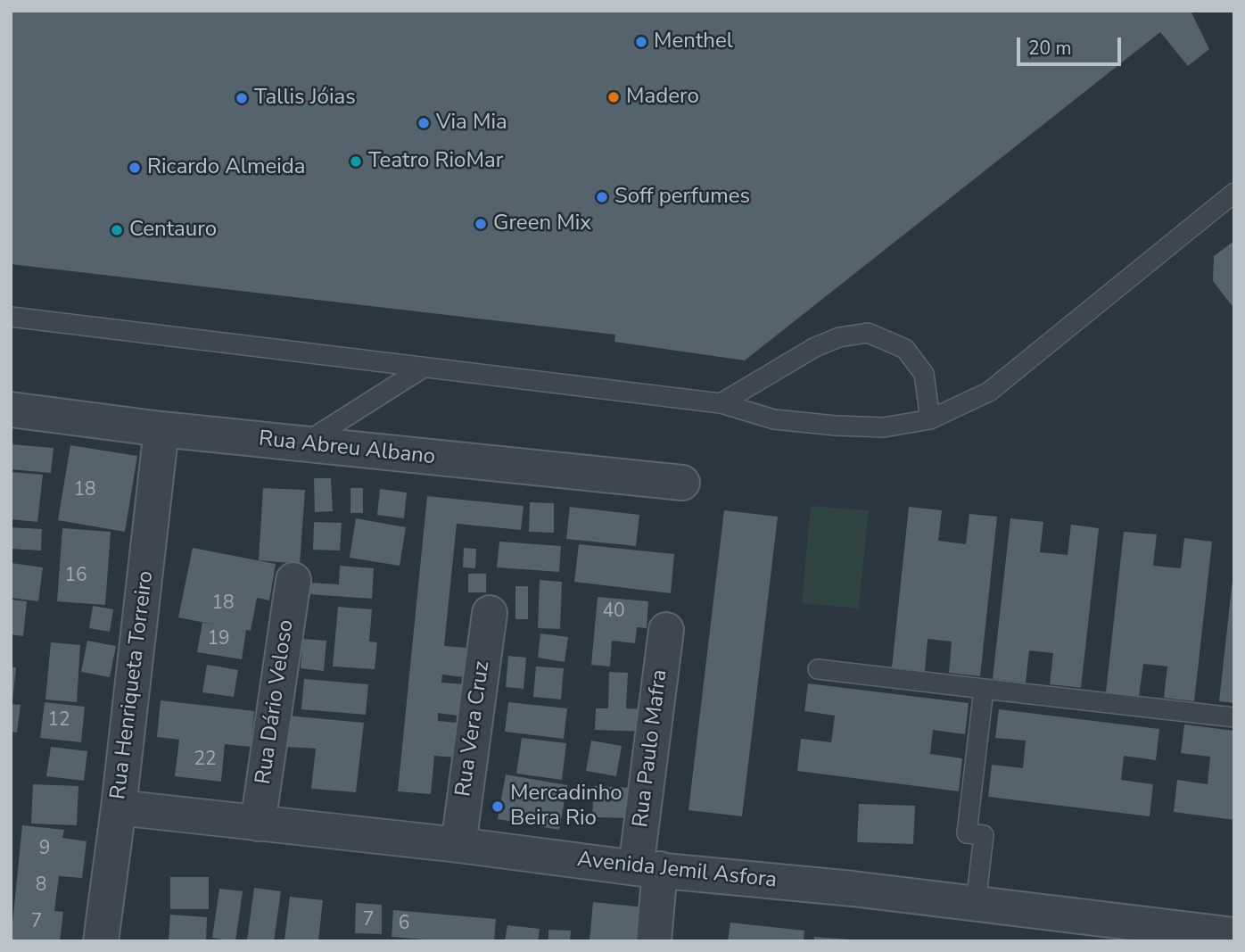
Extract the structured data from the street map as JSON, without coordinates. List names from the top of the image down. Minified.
{"streets":{"street":["Rua Abreu Albano","Rua Henriqueta Torreiro","Rua Dário Veloso","Rua Vera Cruz","Rua Paulo Mafra","Avenida Jemil Asfora"]},"crossings":[["Rua Abreu Albano","Rua Henriqueta Torreiro"],["Rua Henriqueta Torreiro","Avenida Jemil Asfora"],["Rua Dário Veloso","Avenida Jemil Asfora"],["Rua Vera Cruz","Avenida Jemil Asfora"],["Rua Paulo Mafra","Avenida Jemil Asfora"]],"places":["Menthel","Madero","Tallis Jóias","Via Mia","Teatro RioMar","Ricardo Almeida","Soff perfumes","Green Mix","Centauro","Mercadinho Beira Rio"],"house_numbers":["18","16","18","40","19","12","22","9","8","7","7","6"],"scale_bar":"20 m"}
